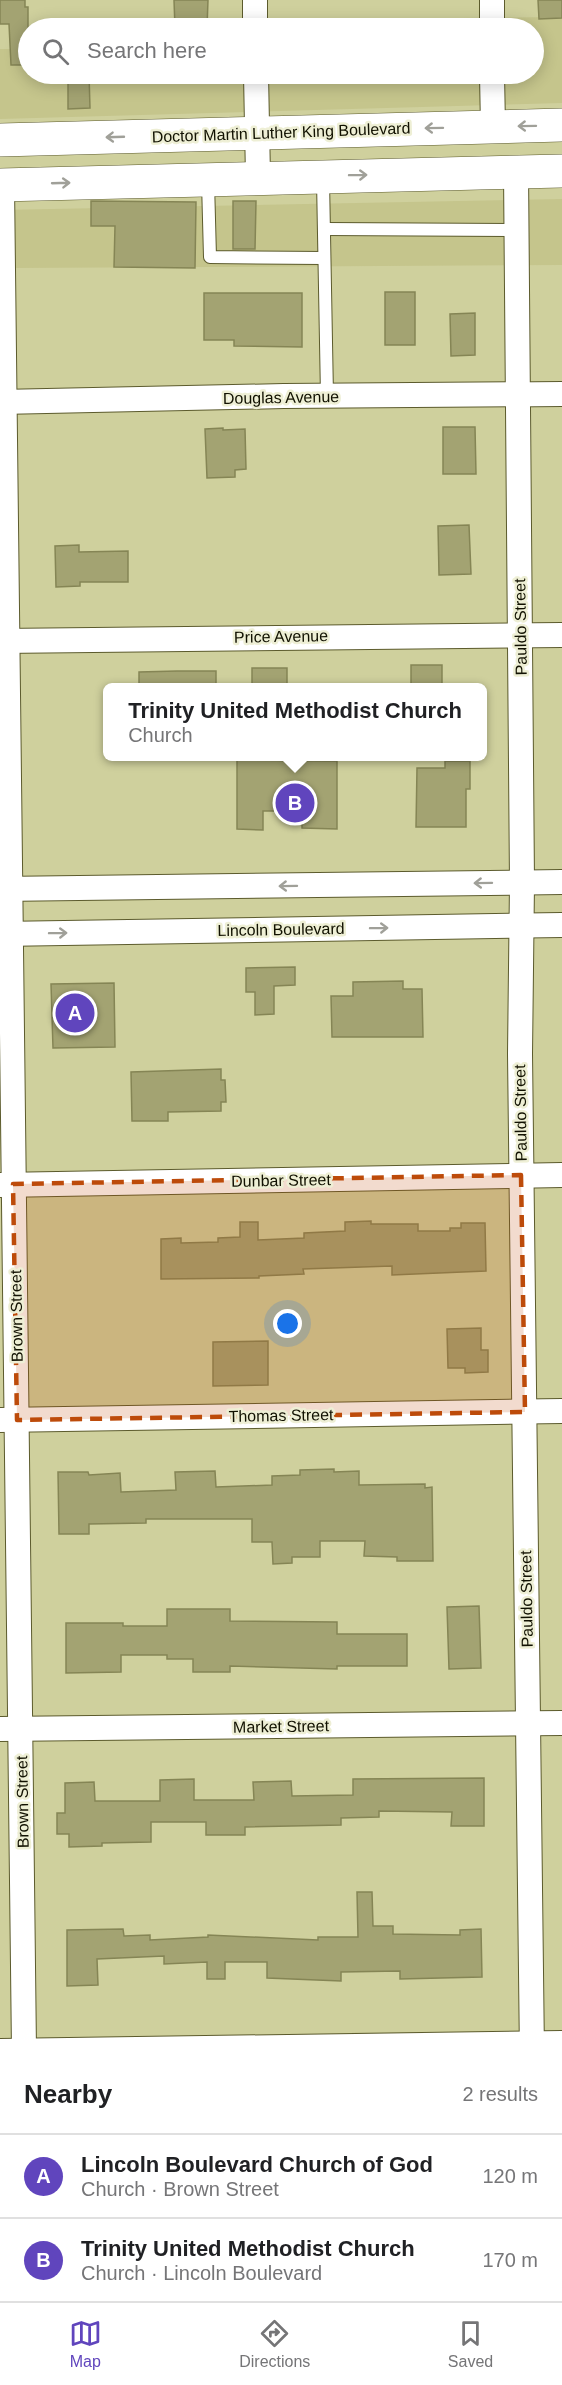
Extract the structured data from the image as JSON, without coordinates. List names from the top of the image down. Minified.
{"streets":{"main road":["Doctor Martin Luther King Boulevard"],"street":["Douglas Avenue","Pauldo Street","Price Avenue","Lincoln Boulevard","Dunbar Street","Brown Street","Thomas Street","Market Street"]},"crossings":[["Douglas Avenue","Pauldo Street"],["Douglas Avenue","Brown Street"],["Pauldo Street","Price Avenue"],["Pauldo Street","Lincoln Boulevard"],["Pauldo Street","Dunbar Street"],["Pauldo Street","Thomas Street"],["Pauldo Street","Market Street"],["Price Avenue","Brown Street"],["Lincoln Boulevard","Brown Street"],["Dunbar Street","Brown Street"],["Brown Street","Thomas Street"],["Brown Street","Market Street"]],"page":{"search":"Search here","popup":["Trinity United Methodist Church","Church"],"pins":["B","A"],"heading":["Nearby","2 results"],"list":[{"mark":"A","name":"Lincoln Boulevard Church of God","note":"Church · Brown Street","value":"120 m"},{"mark":"B","name":"Trinity United Methodist Church","note":"Church · Lincoln Boulevard","value":"170 m"}],"nav":["Map","Directions","Saved"]}}
